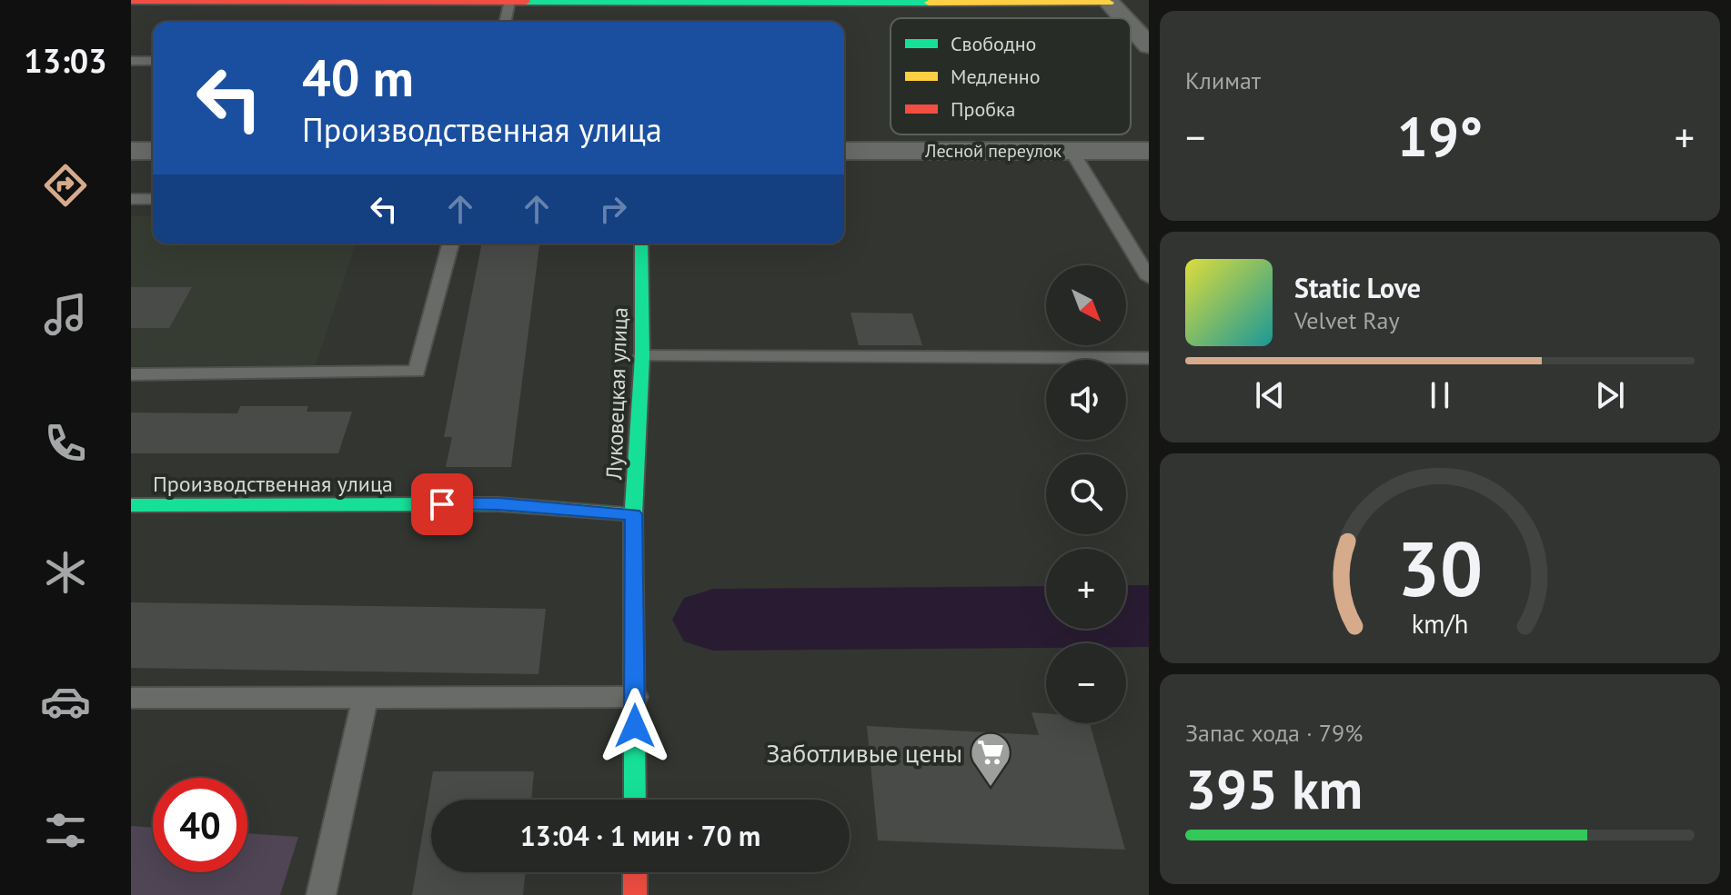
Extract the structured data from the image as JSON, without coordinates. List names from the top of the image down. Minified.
{"streets":{"street":["Лесной переулок","Луковецкая улица","Производственная улица"]},"crossings":[["Луковецкая улица","Производственная улица"]],"places":{"supermarket":["Заботливые цены"]},"legend":["Свободно","Медленно","Пробка"],"north":"bottom right","page":{"tabs":"13:03","tile":["Климат",["Запас хода · 79%","395 km"]],"turn":["40 m","Производственная улица"],"heat":["−","19°","+"],"song":["Static Love","Velvet Ray"],"map_buttons":["+","−"],"limit":"40","trip":"13:04 · 1 мин · 70 m","gauge":["30","km/h"]}}
